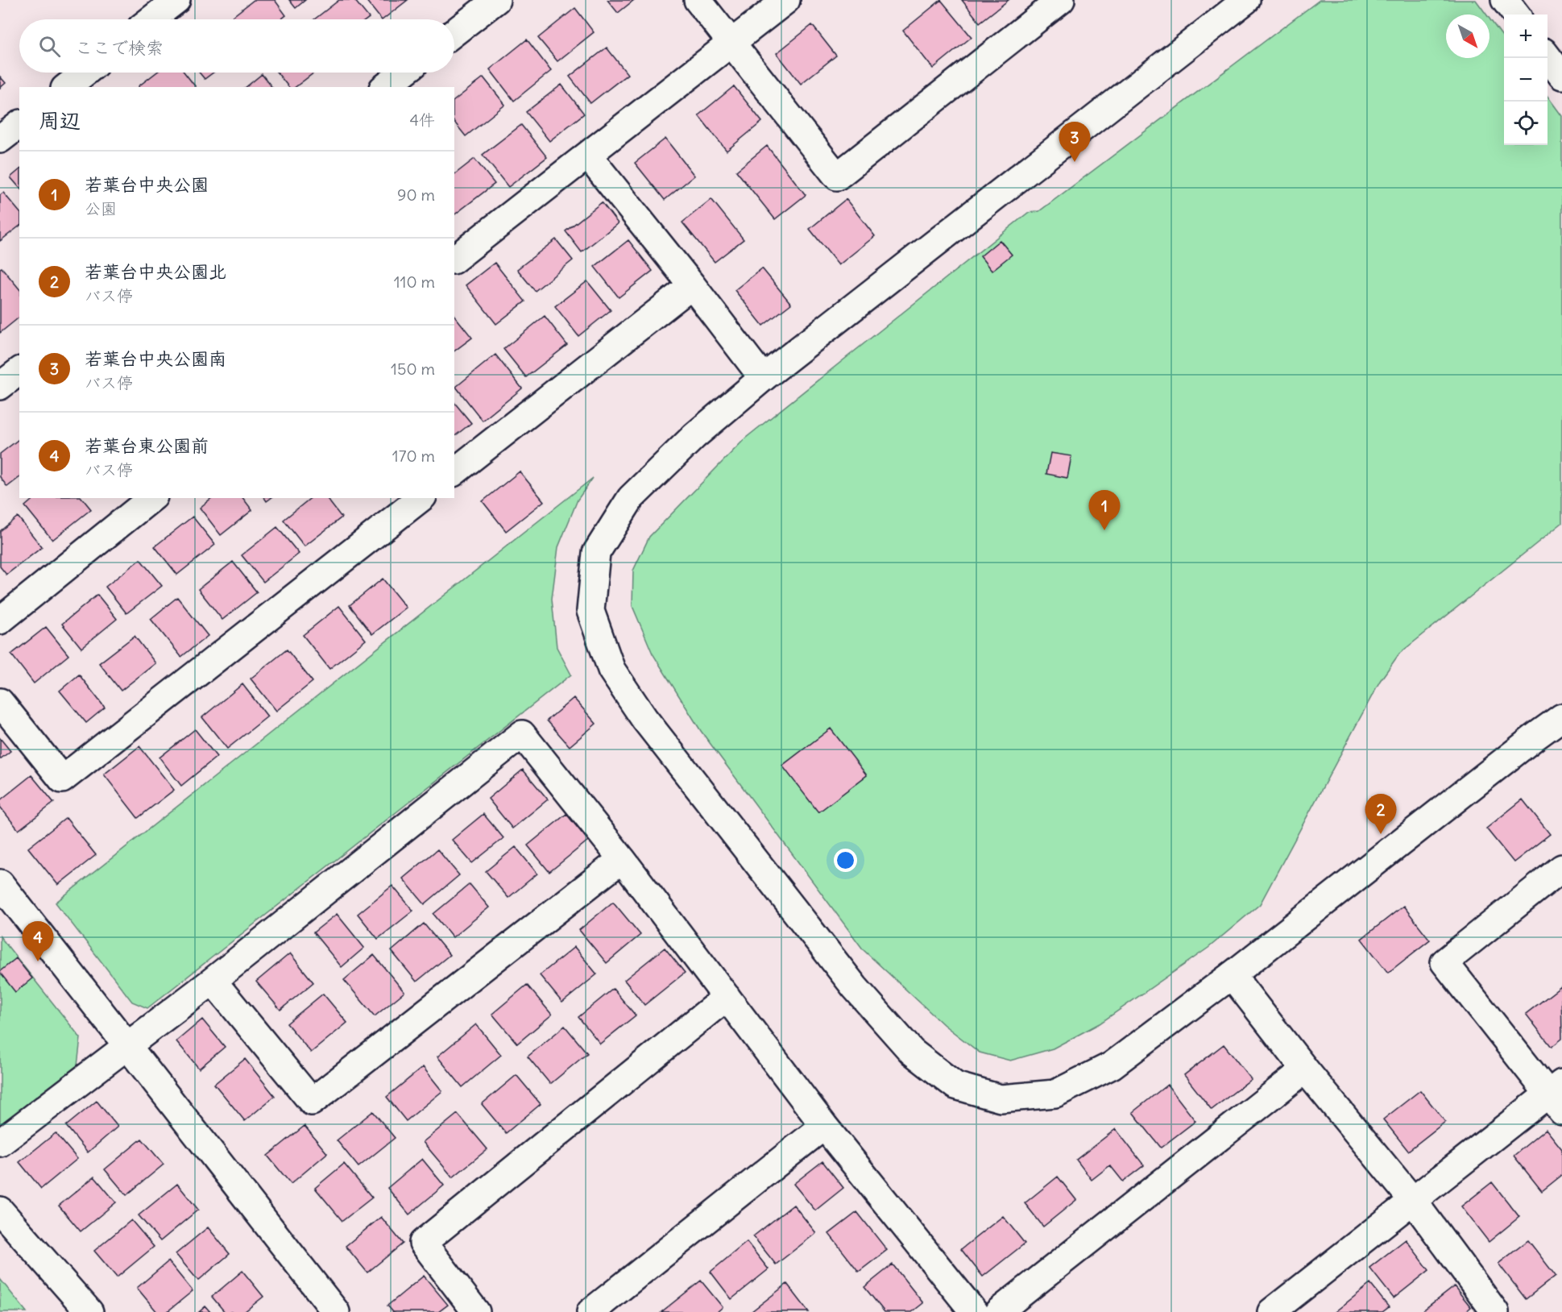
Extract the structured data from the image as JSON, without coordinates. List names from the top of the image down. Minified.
{"north":"bottom right","page":{"map_buttons":["+","−"],"search":"ここで検索","heading":["周辺","4件"],"pins":["3","1","2","4"],"list":[{"mark":"1","name":"若葉台中央公園","note":"公園","value":"90 m"},{"mark":"2","name":"若葉台中央公園北","note":"バス停","value":"110 m"},{"mark":"3","name":"若葉台中央公園南","note":"バス停","value":"150 m"},{"mark":"4","name":"若葉台東公園前","note":"バス停","value":"170 m"}]}}
